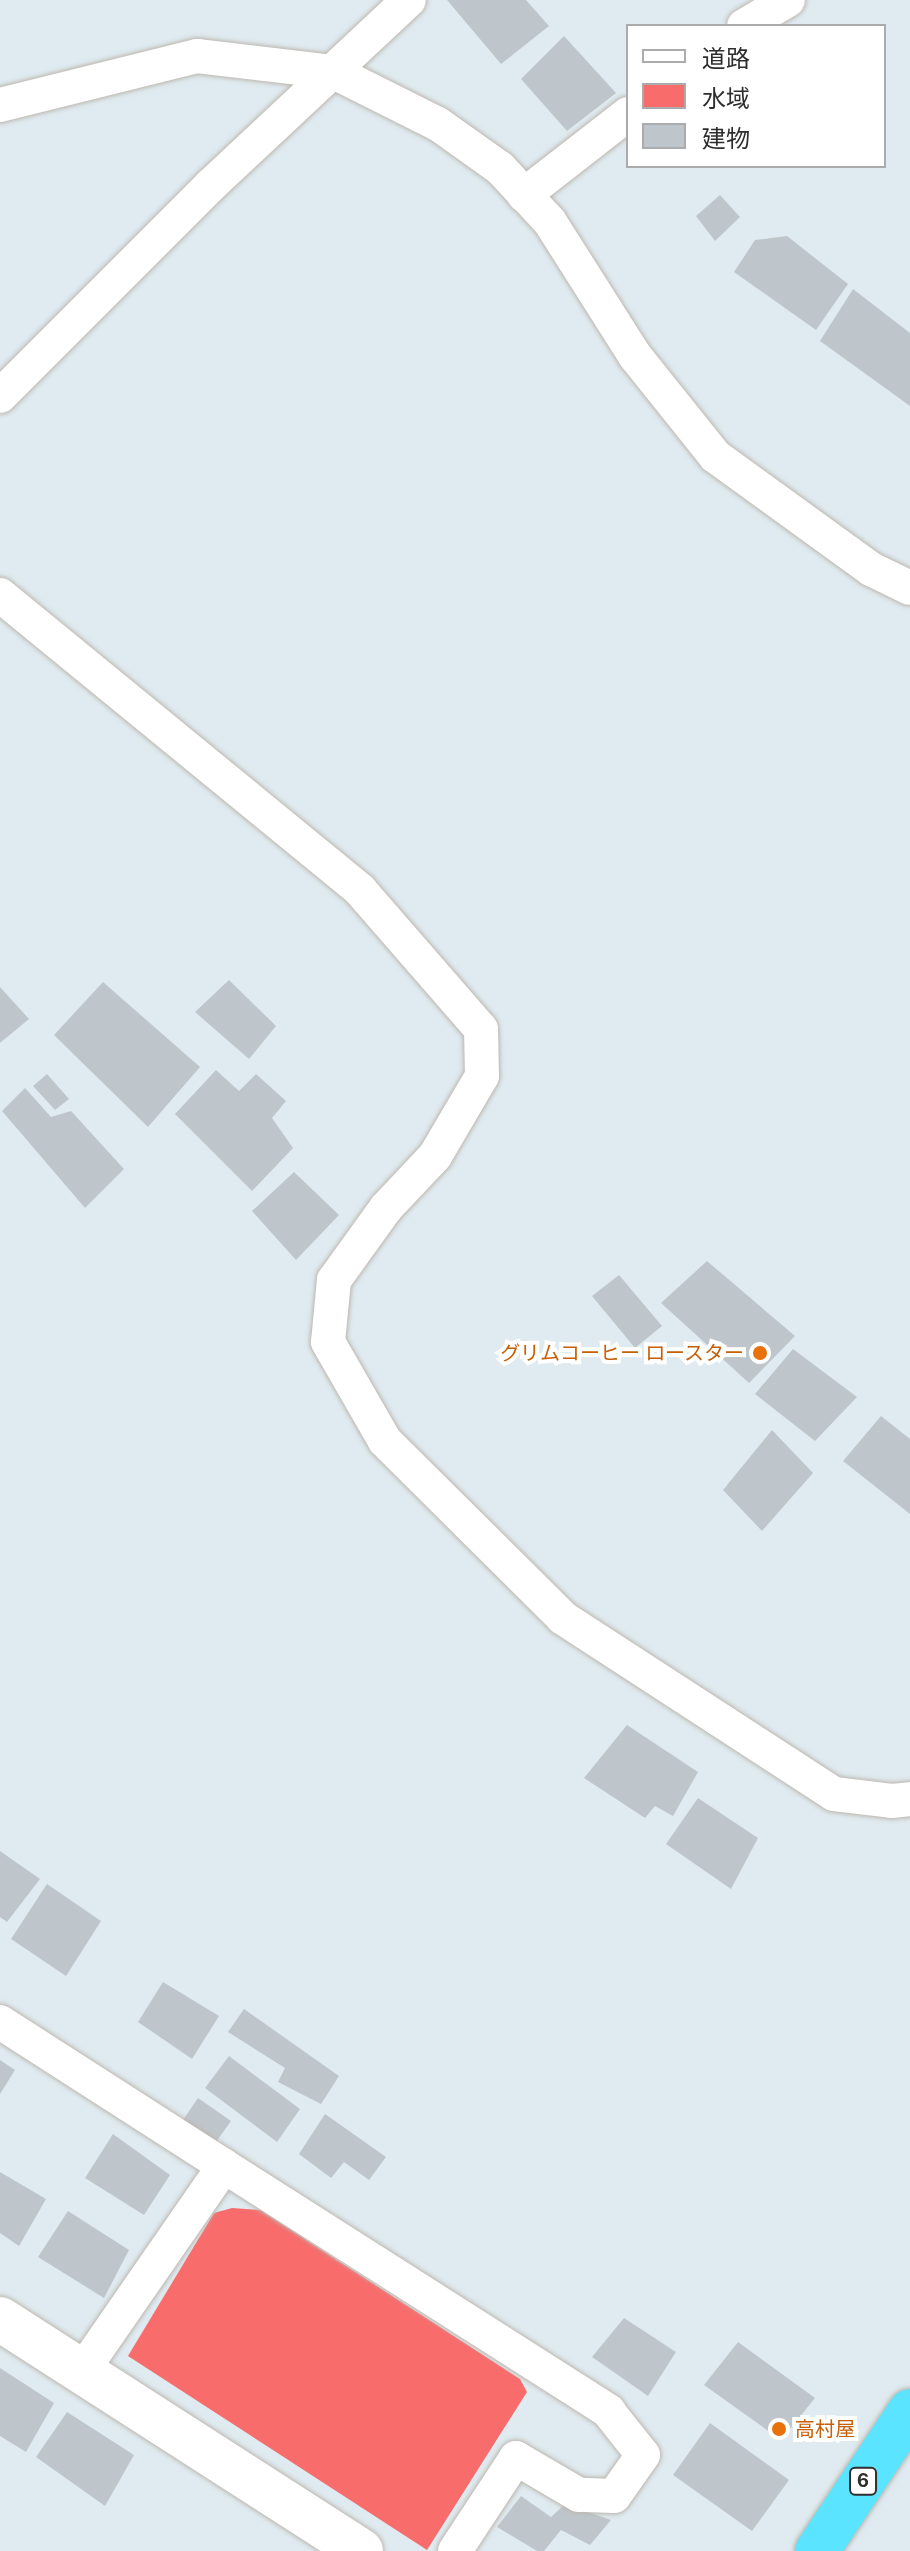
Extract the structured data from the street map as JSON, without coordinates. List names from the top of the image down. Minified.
{"streets":{"highway":["6"]},"places":["グリムコーヒー ロースター","高村屋"],"legend":["道路","水域","建物"]}
